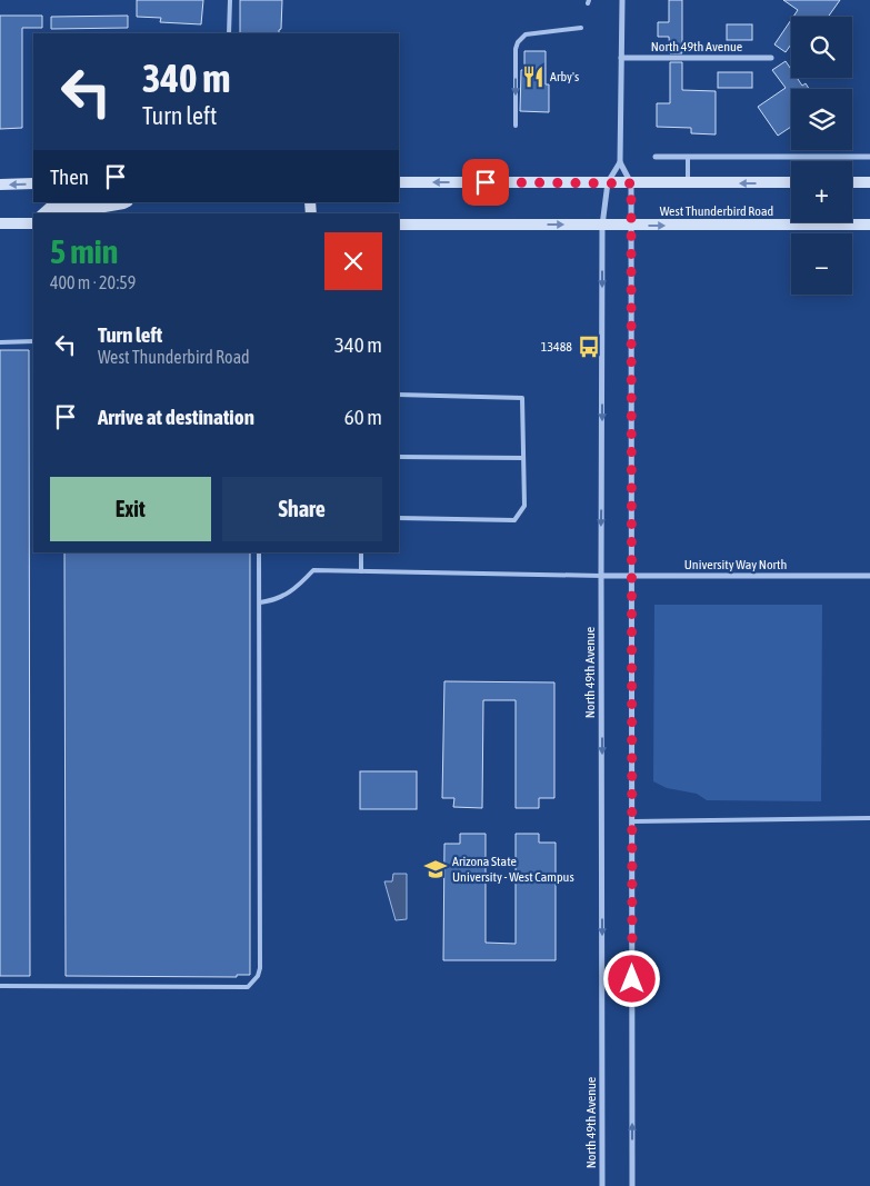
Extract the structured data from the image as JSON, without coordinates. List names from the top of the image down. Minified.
{"streets":{"main road":["West Thunderbird Road"],"street":["North 49th Avenue","University Way North"]},"crossings":[["North 49th Avenue","West Thunderbird Road"],["North 49th Avenue","University Way North"]],"places":{"restaurant":["Arby's"],"bus stop":["13488"],"school or university":["Arizona State University - West Campus"]},"page":{"map_buttons":["+","−"],"turn":["340 m","Turn left"],"then":"Then","heading":["5 min","400 m · 20:59"],"list":[{"name":"Turn left","note":"West Thunderbird Road","value":"340 m"},{"name":"Arrive at destination","value":"60 m"}],"buttons":["Exit","Share"]}}
